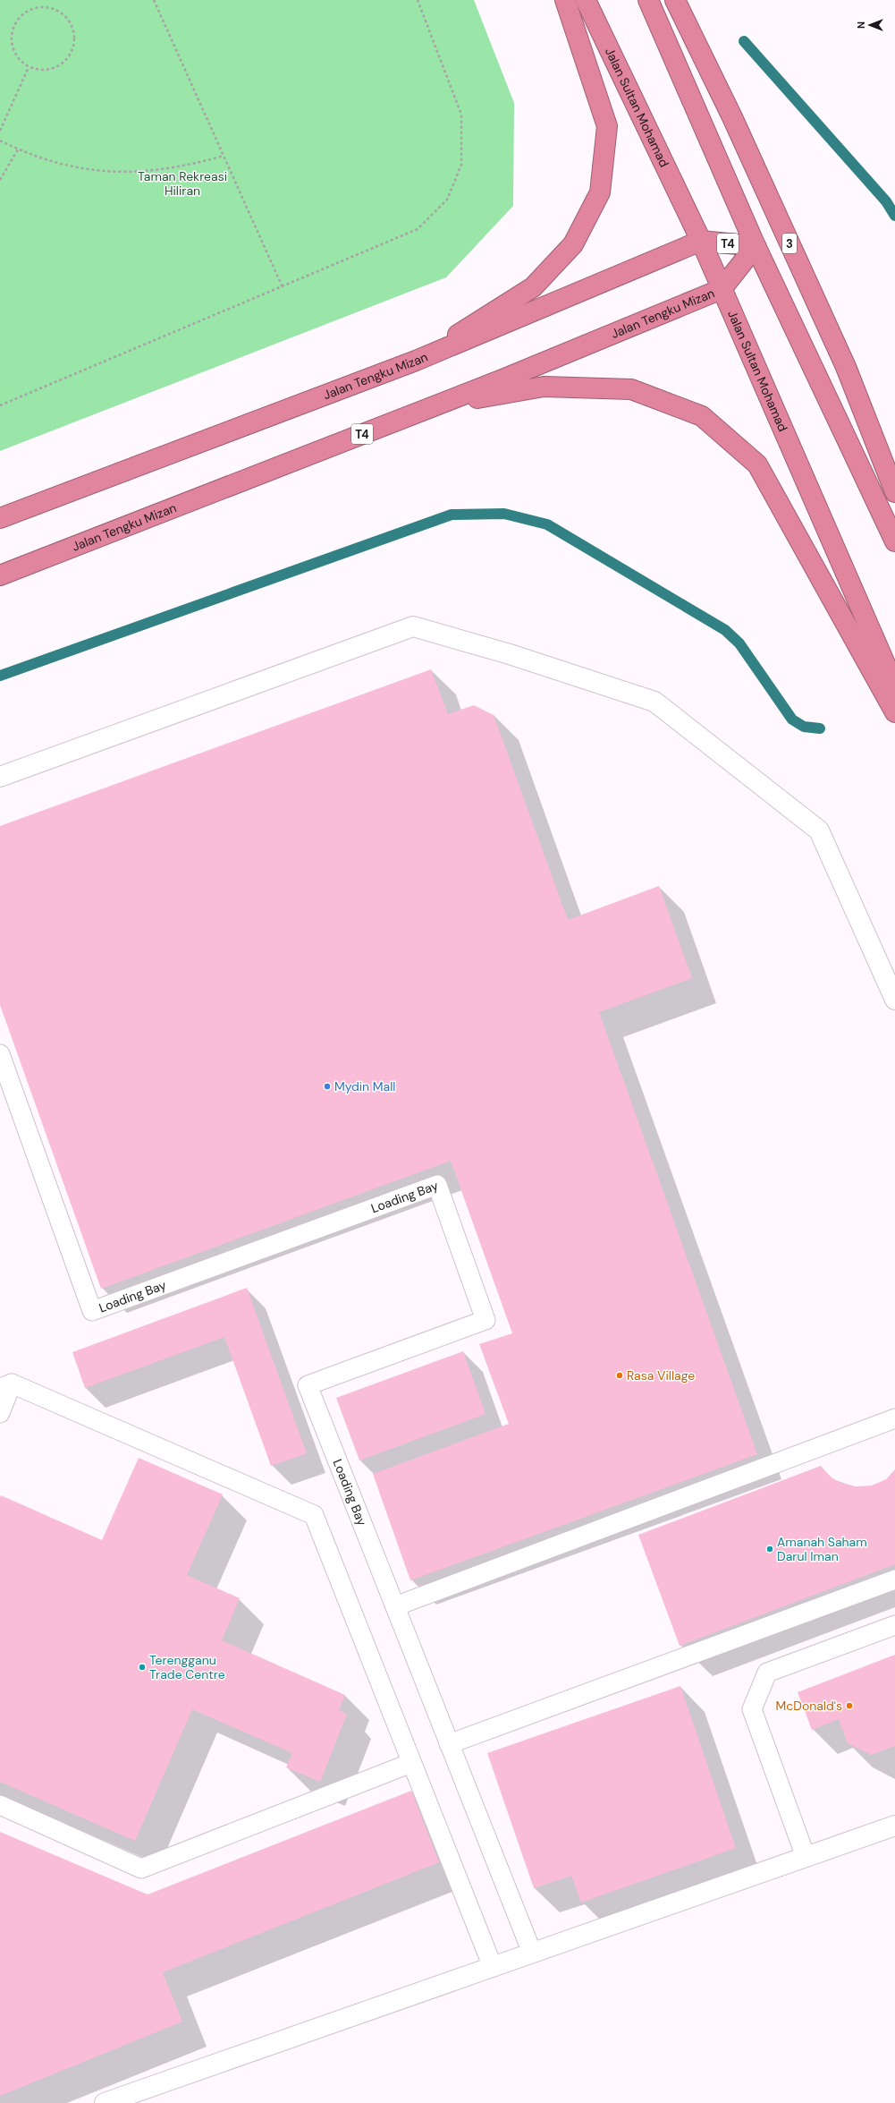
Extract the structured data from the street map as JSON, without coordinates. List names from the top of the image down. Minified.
{"streets":{"highway":["Jalan Sultan Mohamad","T4","3","Jalan Tengku Mizan"],"lane":["Loading Bay"]},"crossings":[["Jalan Sultan Mohamad","Jalan Tengku Mizan"]],"parks":["Taman Rekreasi Hiliran"],"places":["Mydin Mall","Rasa Village","Amanah Saham Darul Iman","Terengganu Trade Centre","McDonald's"],"north":"left"}
